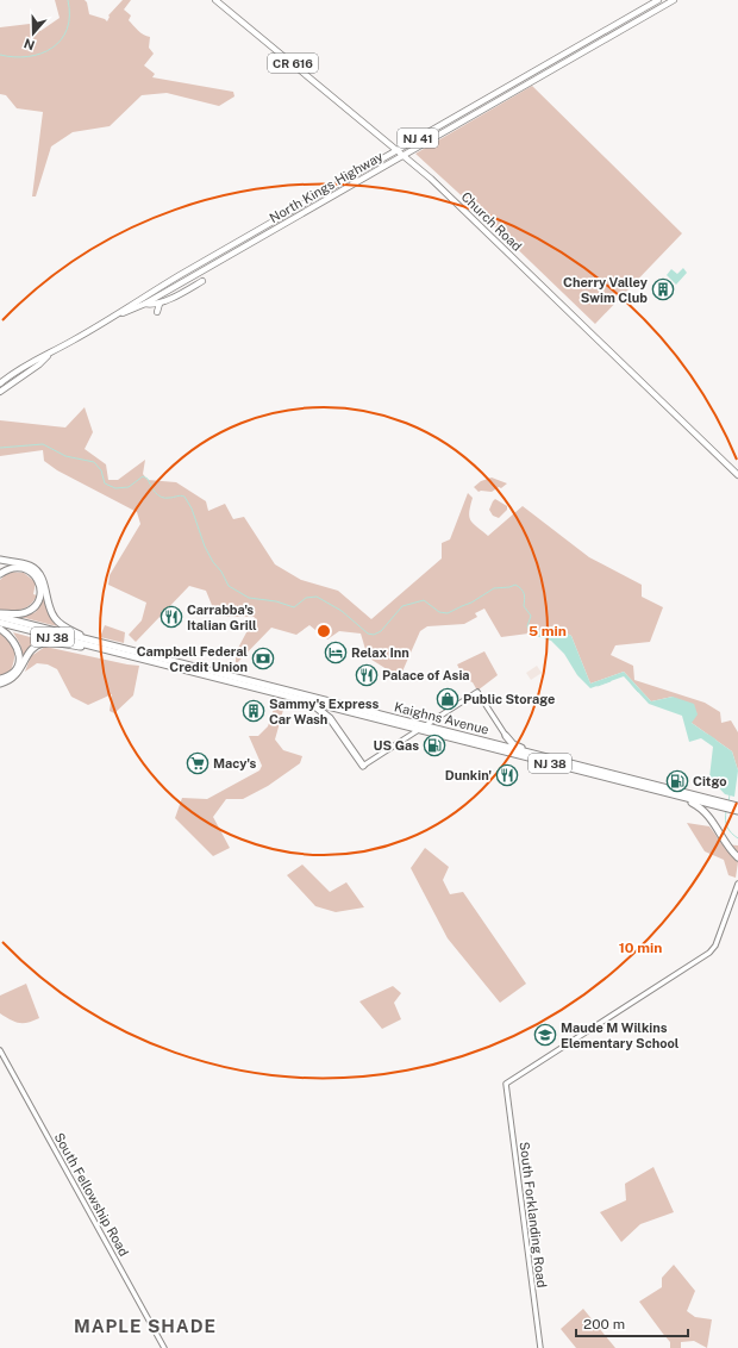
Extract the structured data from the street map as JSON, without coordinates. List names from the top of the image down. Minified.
{"streets":{"highway":["NJ 38","Kaighns Avenue"],"main road":["CR 616","NJ 41","North Kings Highway","Church Road"],"street":["South Fellowship Road","South Forklanding Road"]},"crossings":[["North Kings Highway","Church Road"]],"districts":["MAPLE SHADE"],"places":{"building":["Cherry Valley Swim Club","Sammy's Express Car Wash"],"restaurant":["Carrabba's Italian Grill","Palace of Asia","Dunkin'"],"hotel":["Relax Inn"],"bank":["Campbell Federal Credit Union"],"shop":["Public Storage"],"fuel station":["US Gas","Citgo"],"supermarket":["Macy's"],"school or university":["Maude M Wilkins Elementary School"]},"scale_bar":"200 m","north":"bottom","rings":["5 min","10 min"]}
